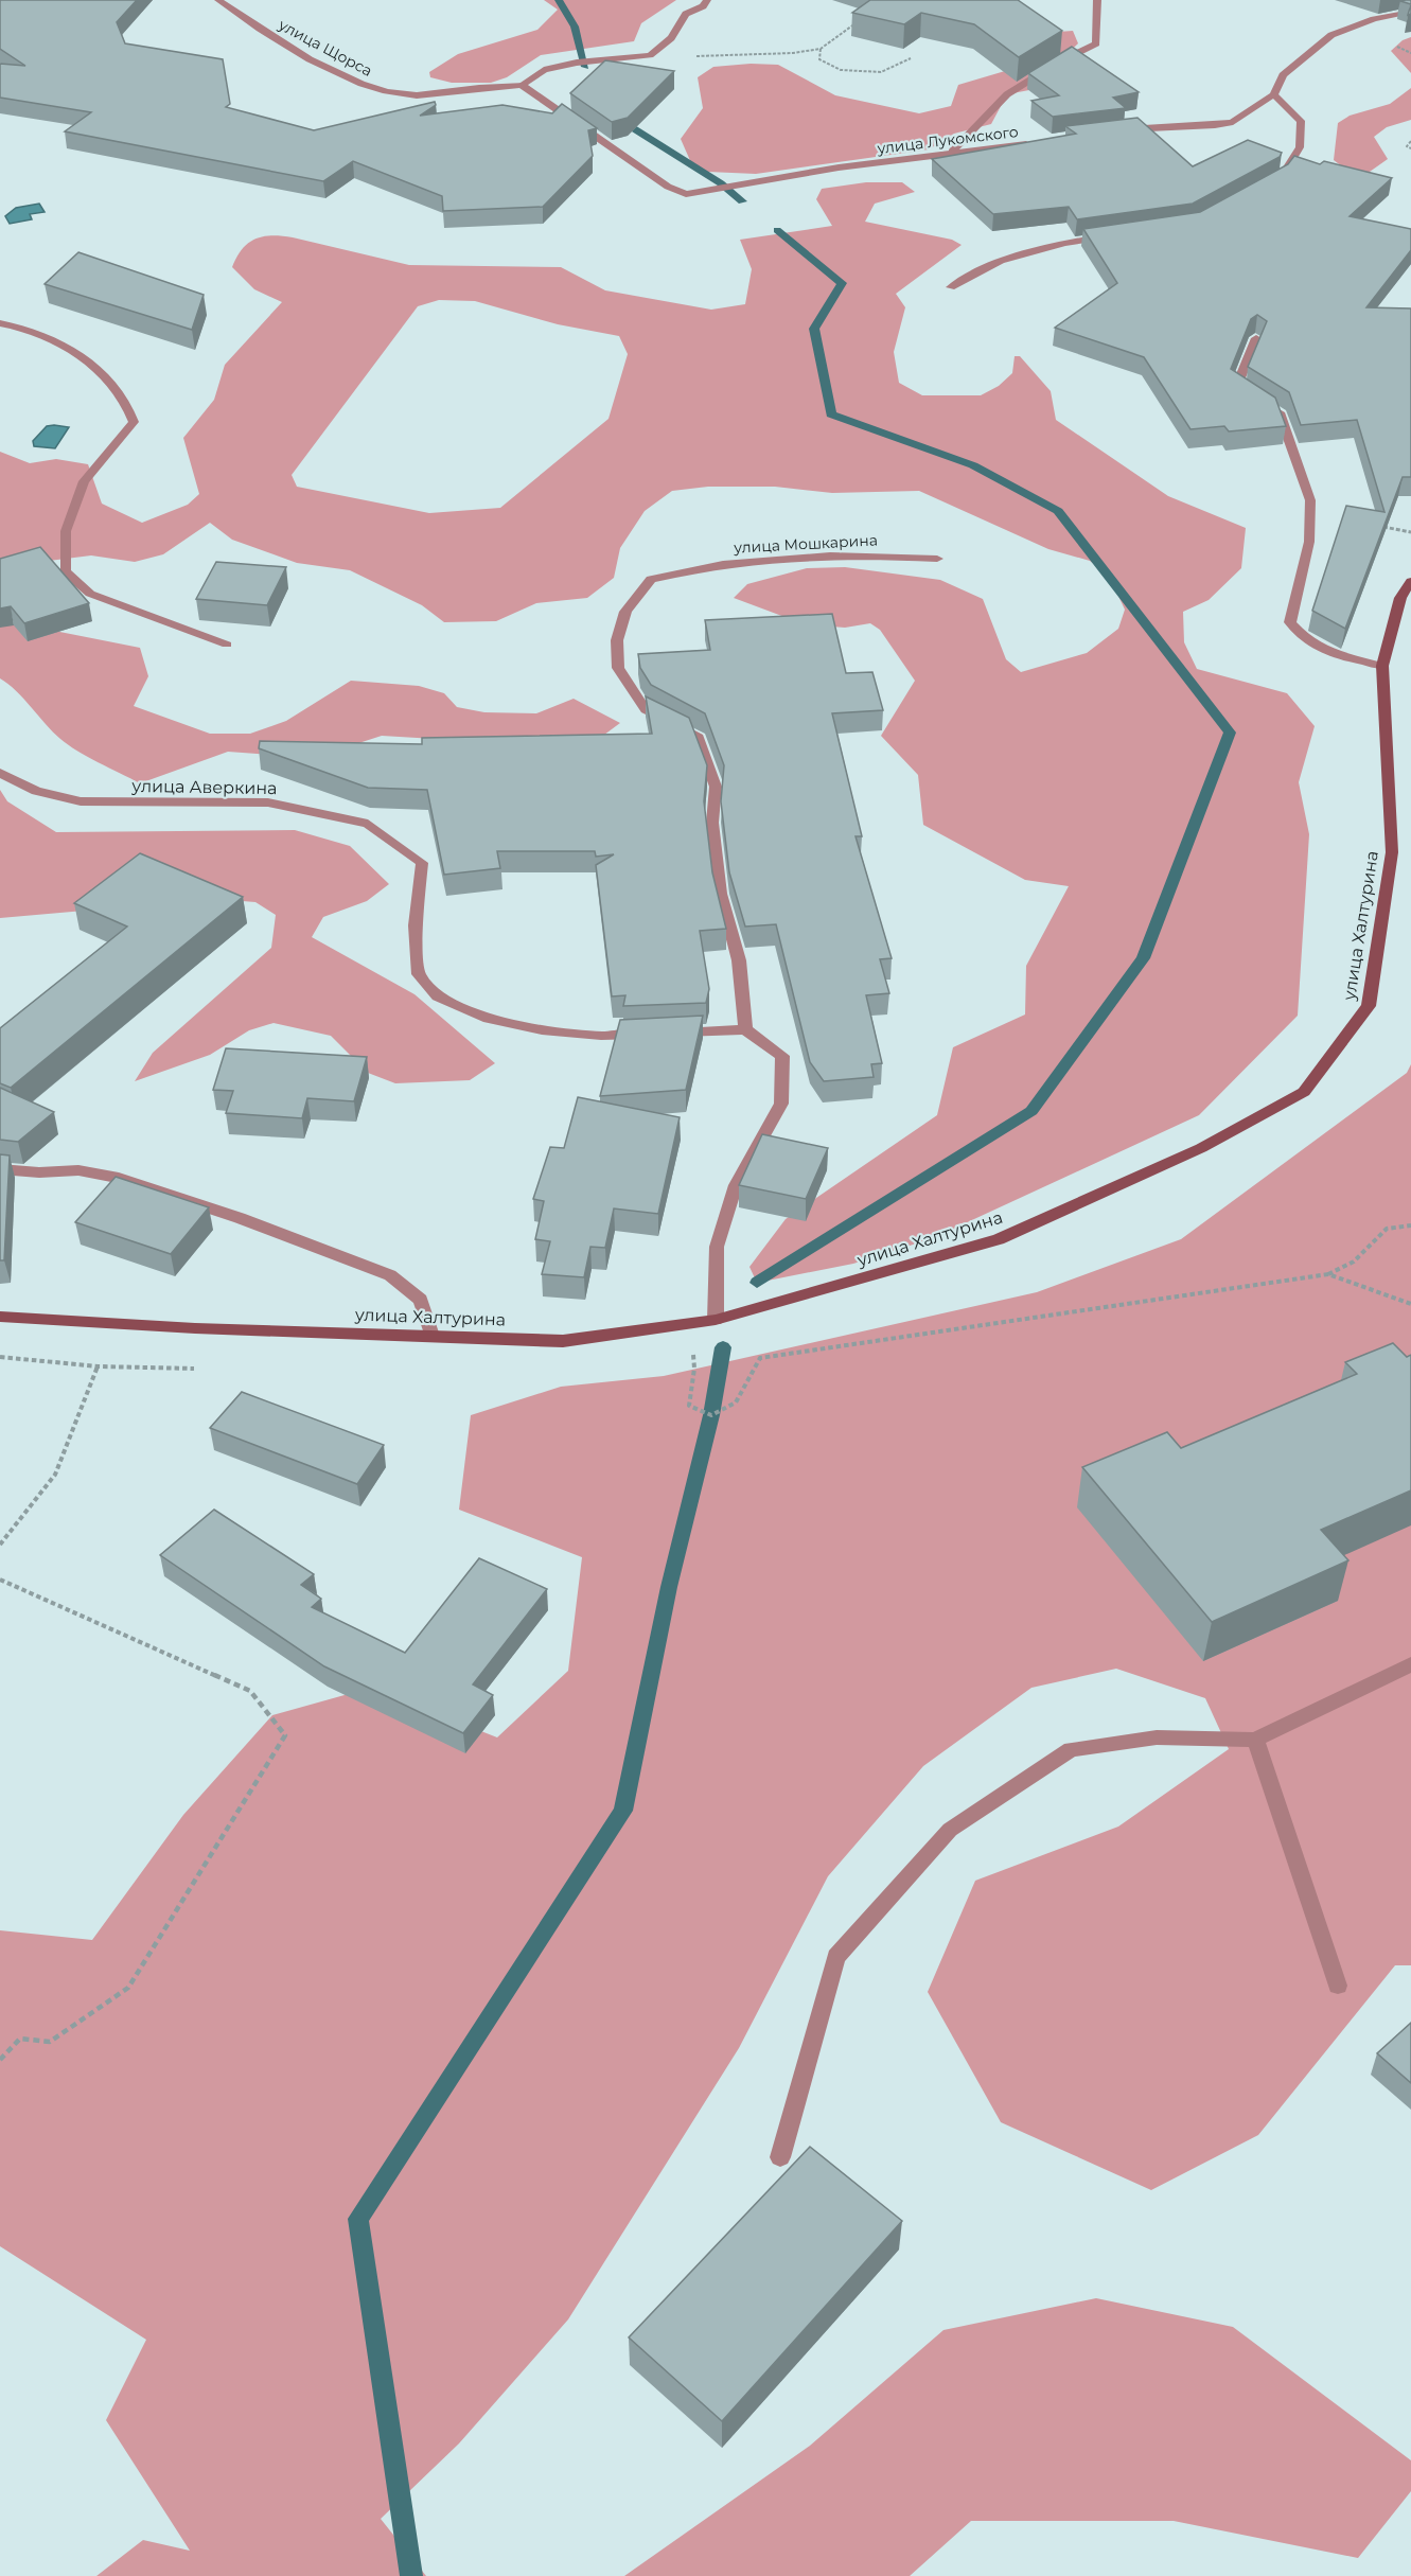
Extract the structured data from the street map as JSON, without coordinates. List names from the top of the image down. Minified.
{"streets":{"street":["улица Щорса","улица Лукомского","улица Мошкарина","улица Аверкина","улица Халтурина"]},"crossings":[["улица Щорса","улица Лукомского"],["улица Мошкарина","улица Аверкина"]]}
